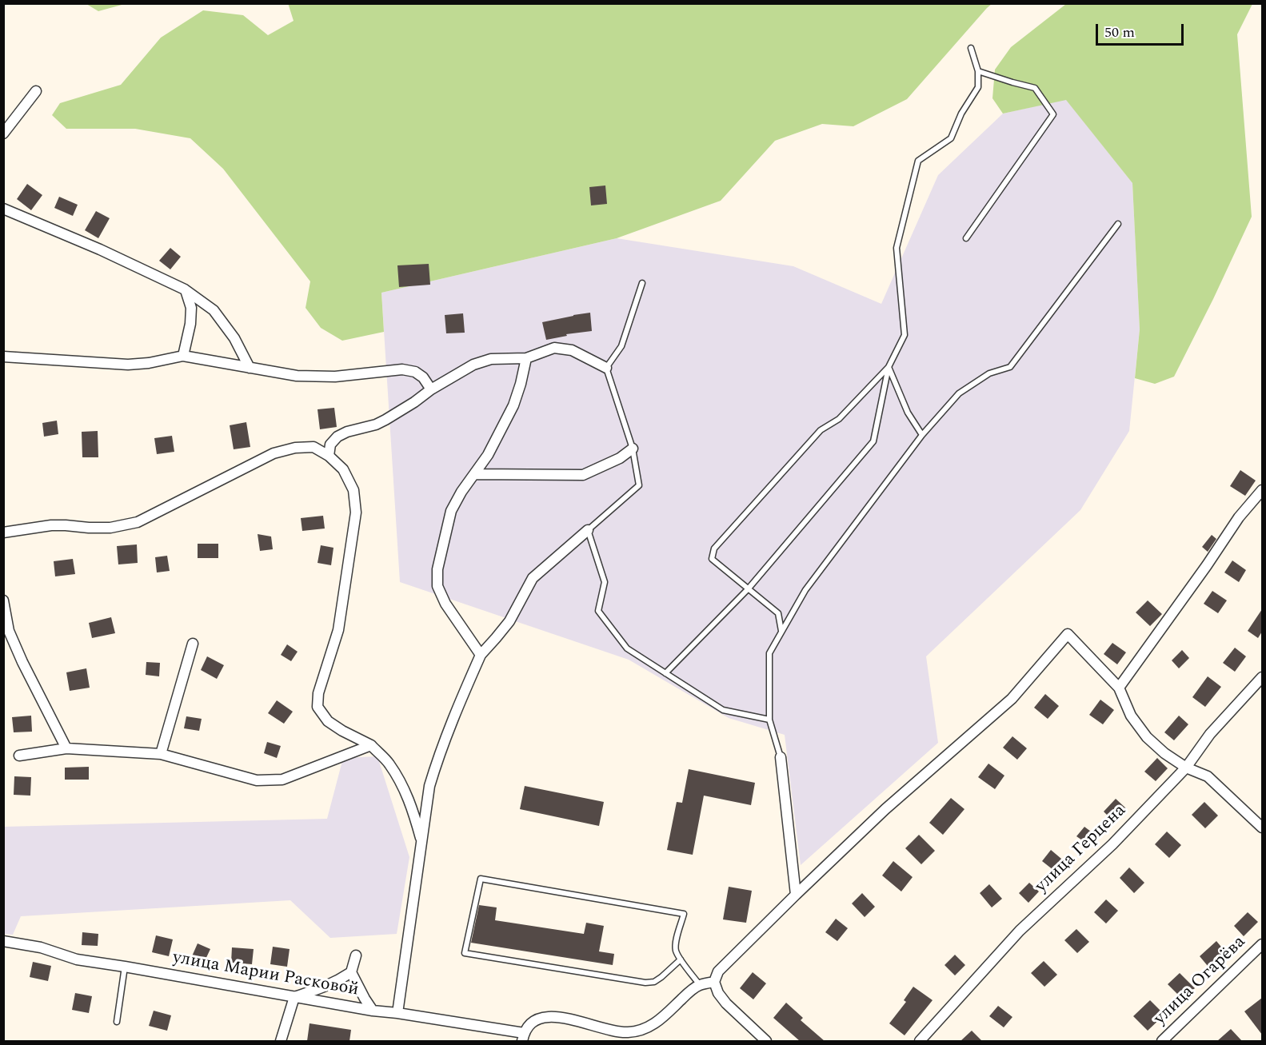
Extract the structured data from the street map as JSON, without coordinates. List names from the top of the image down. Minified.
{"streets":{"street":["улица Герцена","улица Марии Расковой","улица Огарёва"]},"scale_bar":"50 m"}
